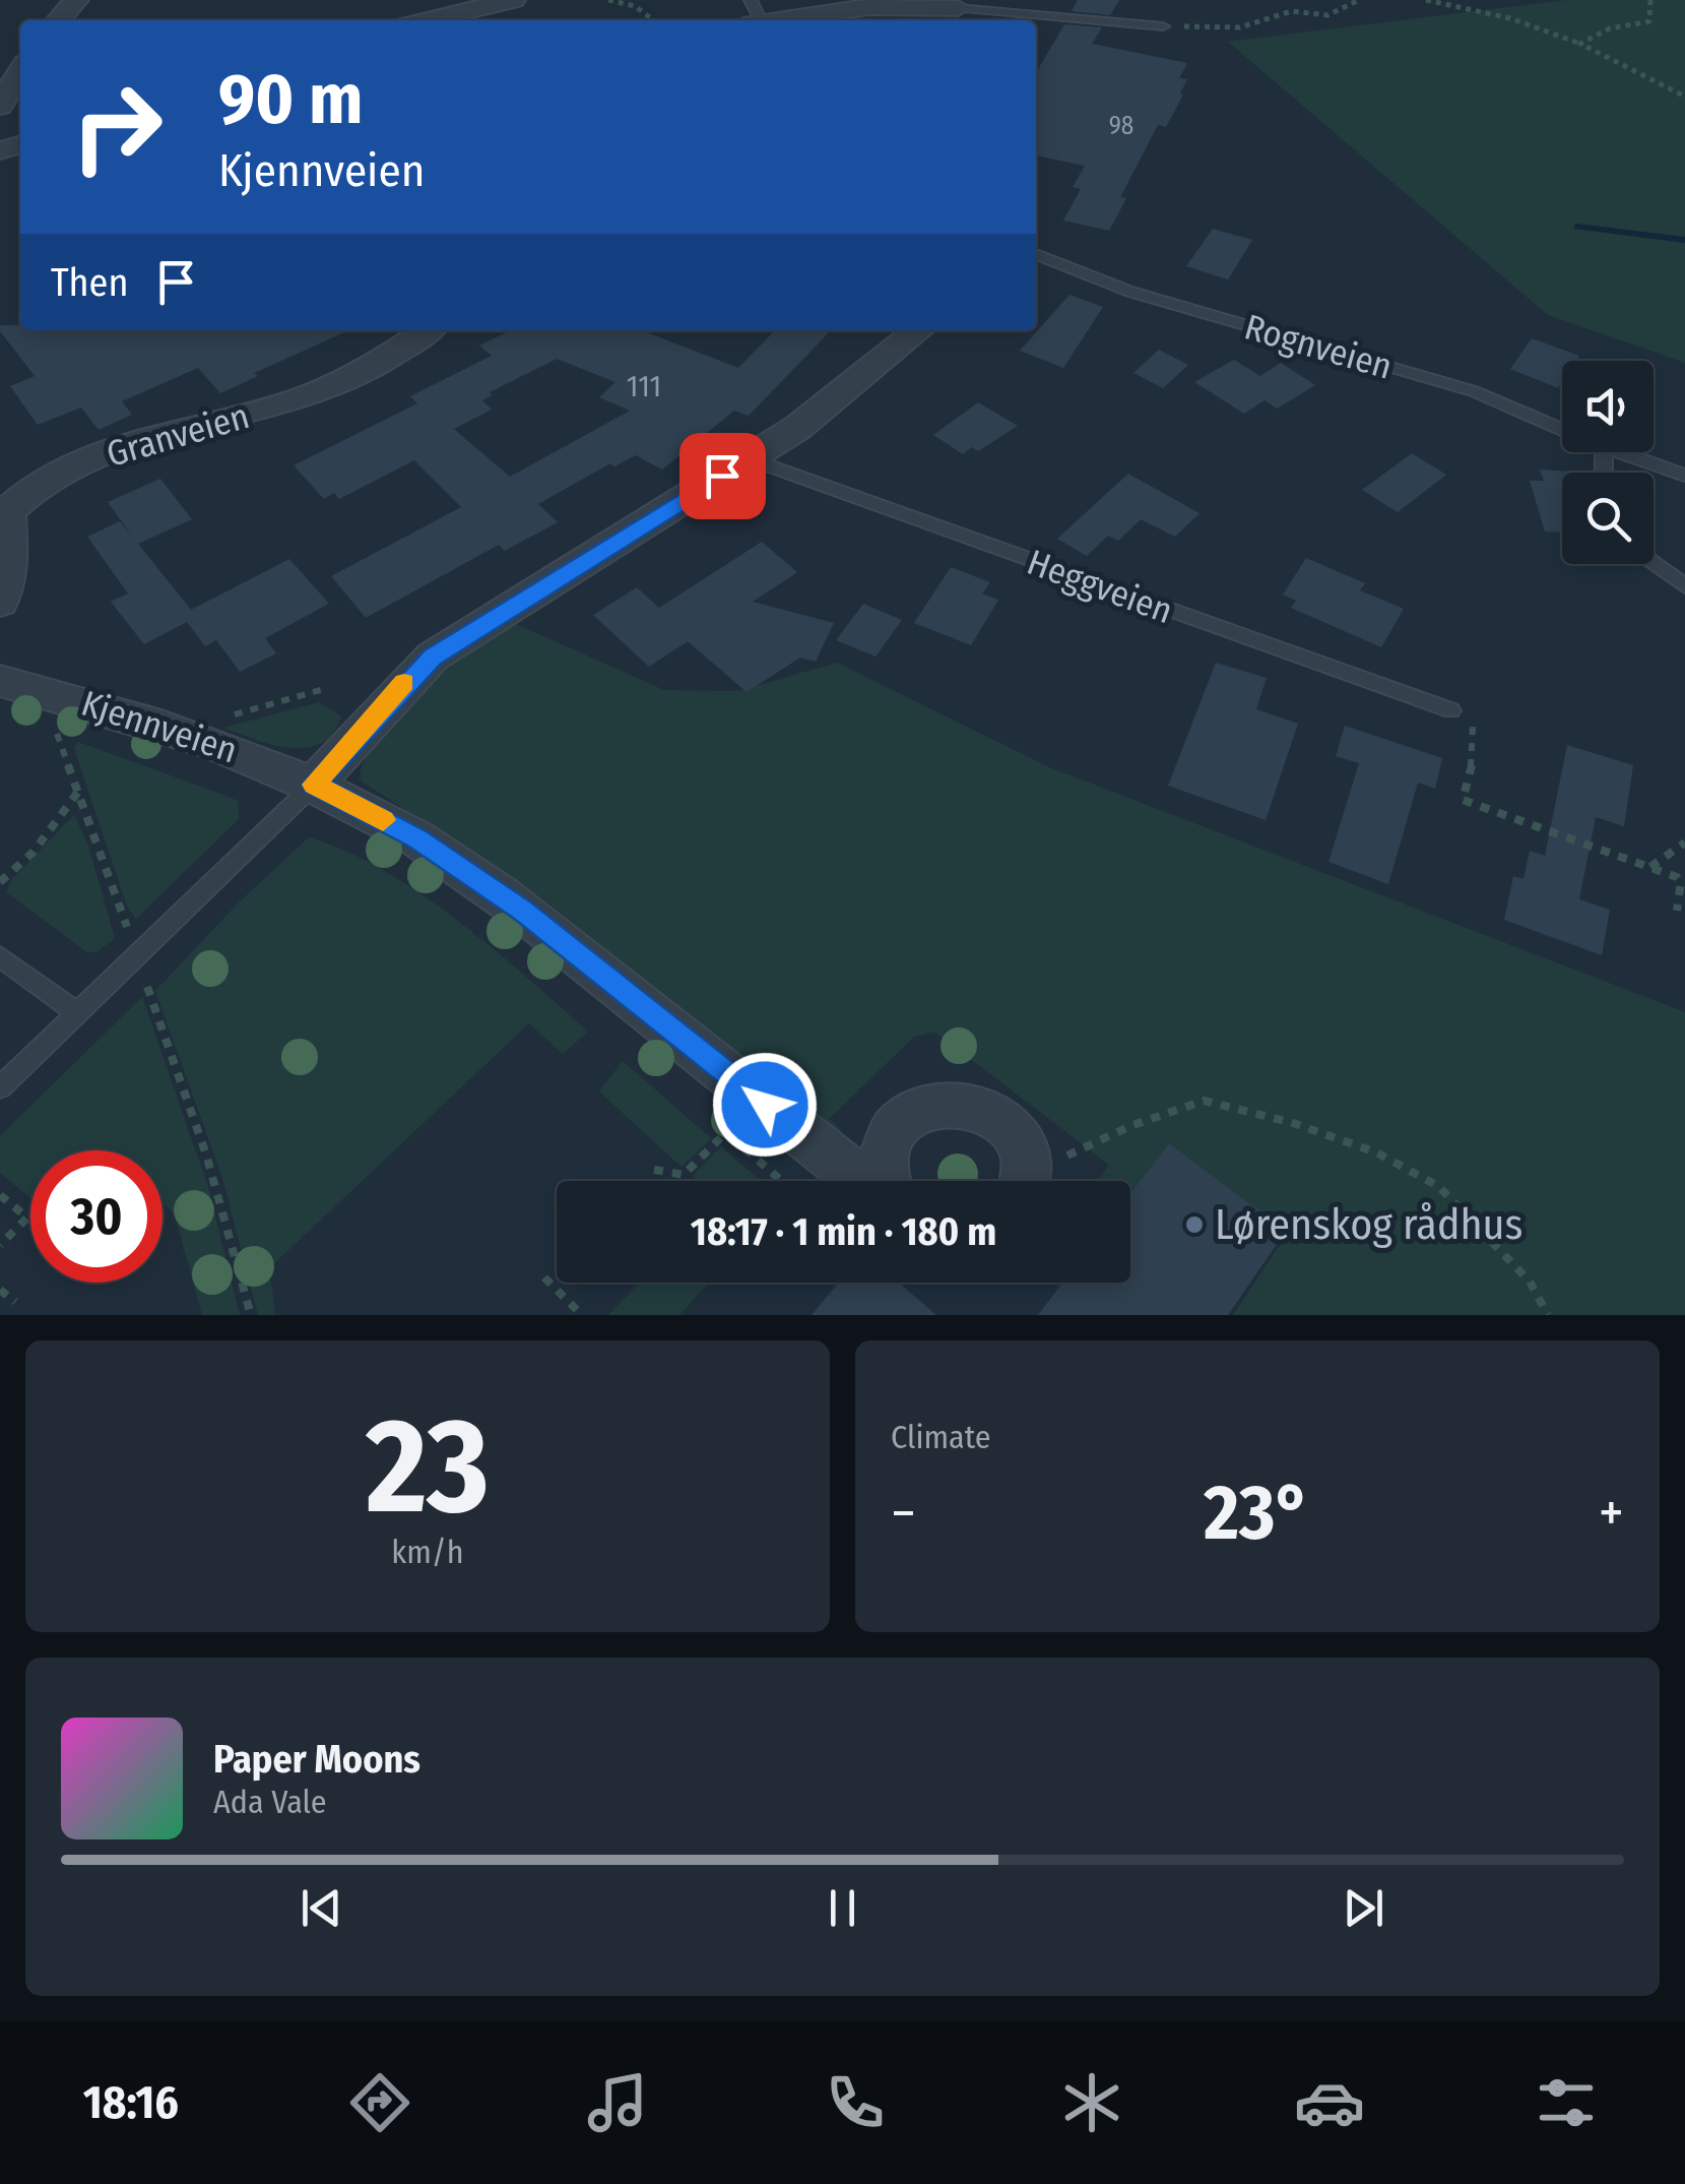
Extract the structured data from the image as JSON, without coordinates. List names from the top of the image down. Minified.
{"streets":{"street":["Granveien","Kjennveien"],"lane":["Rognveien","Heggveien"]},"places":["Lørenskog rådhus"],"house_numbers":["98","111"],"page":{"turn":["90 m","Kjennveien"],"then":"Then","limit":"30","trip":"18:17 · 1 min · 180 m","tile":[["23","km/h"],"Climate"],"heat":["−","23°","+"],"song":["Paper Moons","Ada Vale"],"tabs":"18:16"}}
